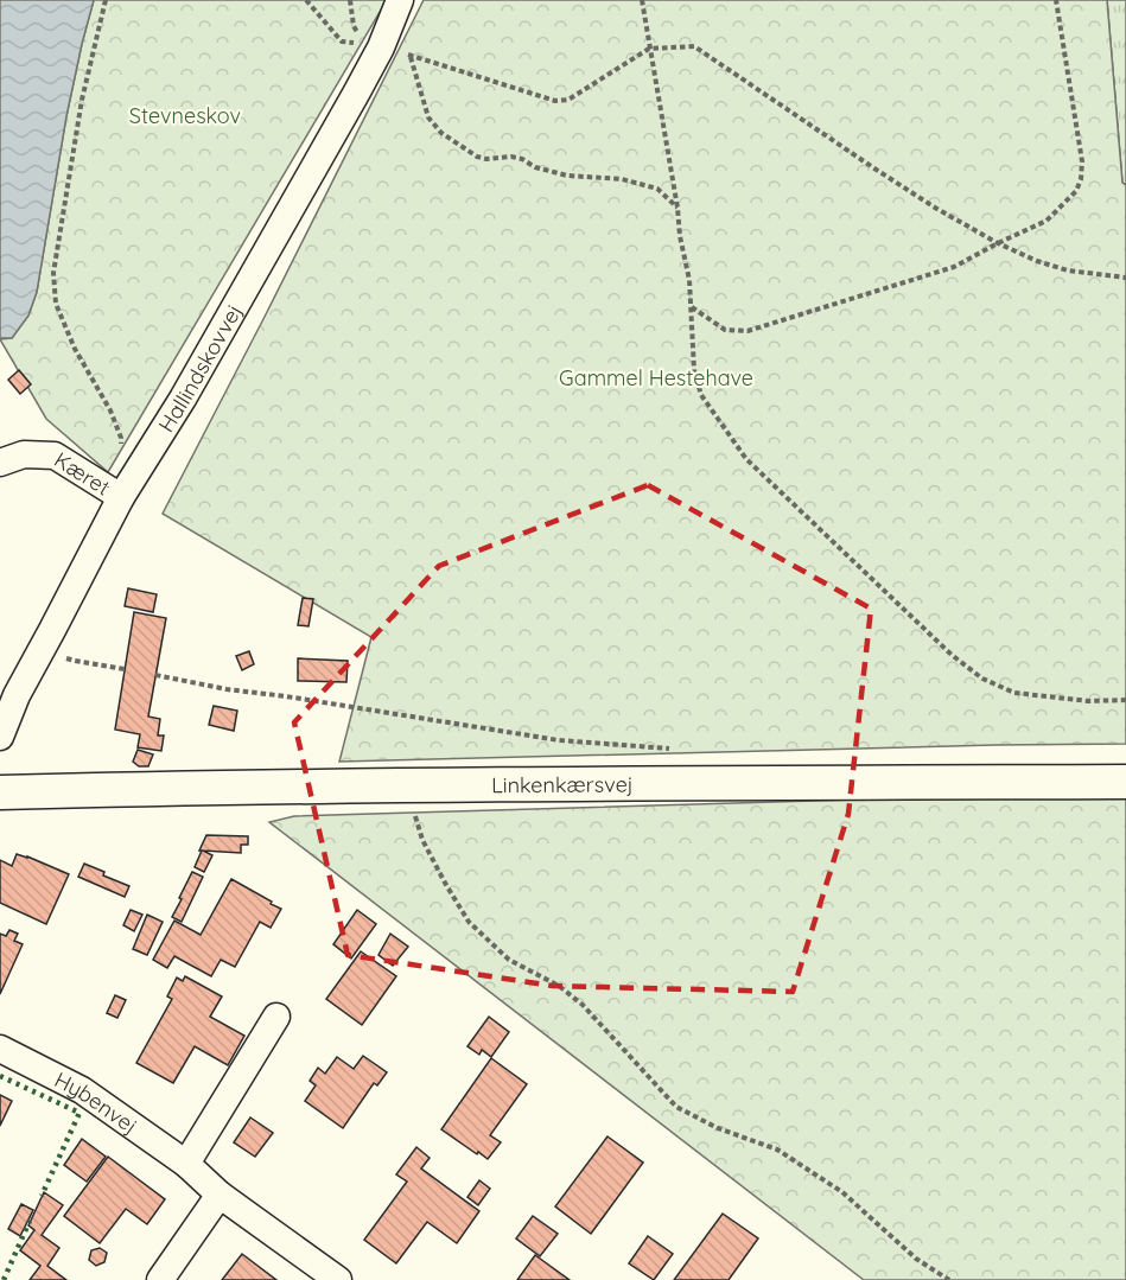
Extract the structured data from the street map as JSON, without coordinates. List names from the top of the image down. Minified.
{"streets":{"street":["Hallindskovvej","Kæret","Linkenkærsvej","Hybenvej"]},"crossings":[["Hallindskovvej","Kæret"]],"parks":["Stevneskov","Gammel Hestehave"]}
